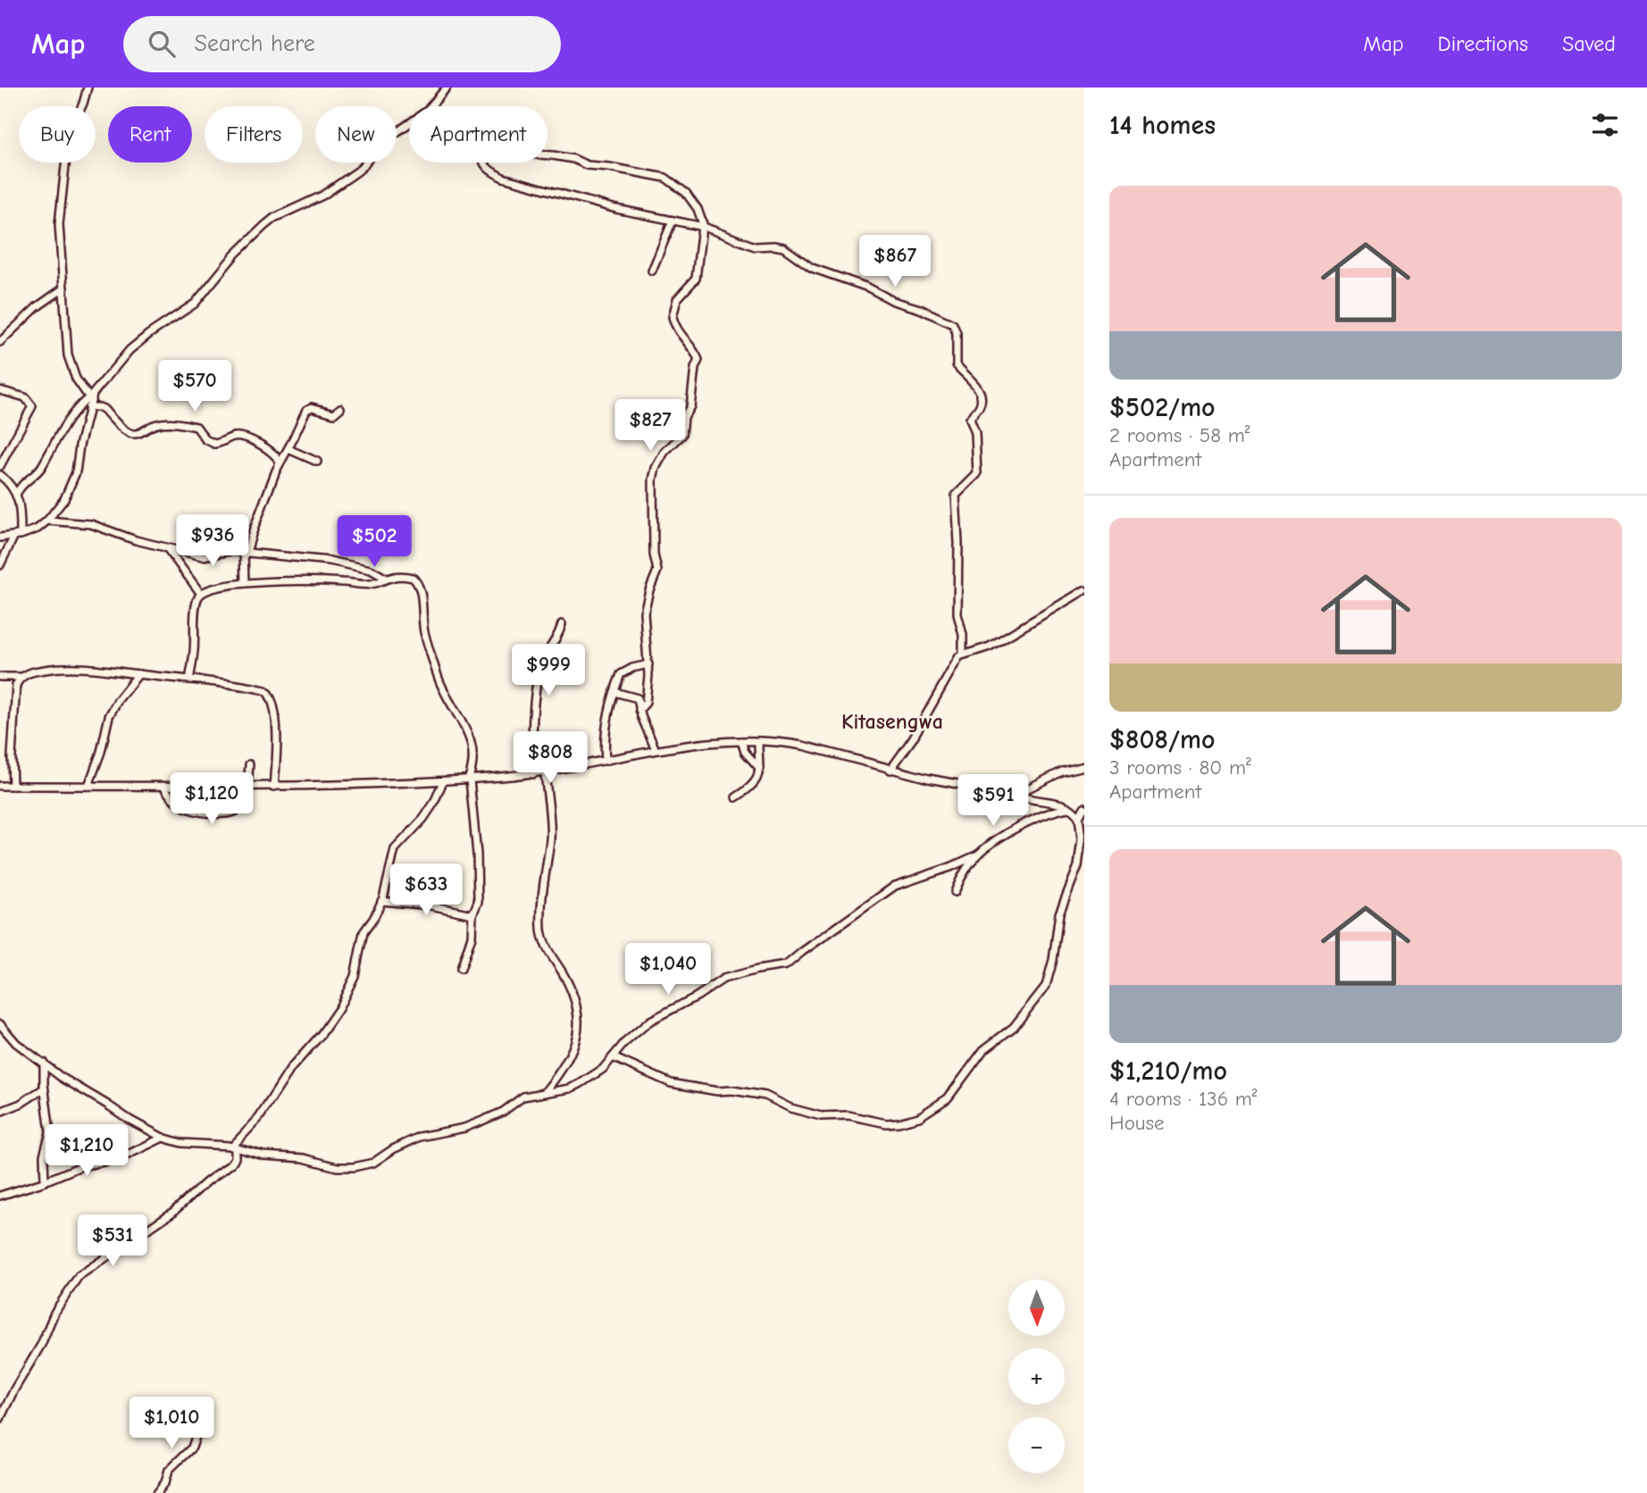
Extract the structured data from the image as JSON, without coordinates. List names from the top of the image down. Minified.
{"districts":["Kitasengwa"],"north":"bottom","page":{"header":"Map","search":"Search here","nav":["Map","Directions","Saved"],"heading":"14 homes","chip":["Buy","Rent","Filters","New","Apartment"],"list":[{"name":"$502/mo","note":"2 rooms · 58 m² · Apartment"},{"name":"$808/mo","note":"3 rooms · 80 m² · Apartment"},{"name":"$1,210/mo","note":"4 rooms · 136 m² · House"}],"price":["$867","$570","$827","$936","$502","$999","$808","$1,120","$591","$633","$1,040","$1,210","$531","$1,010"],"map_buttons":["+","−"]}}
